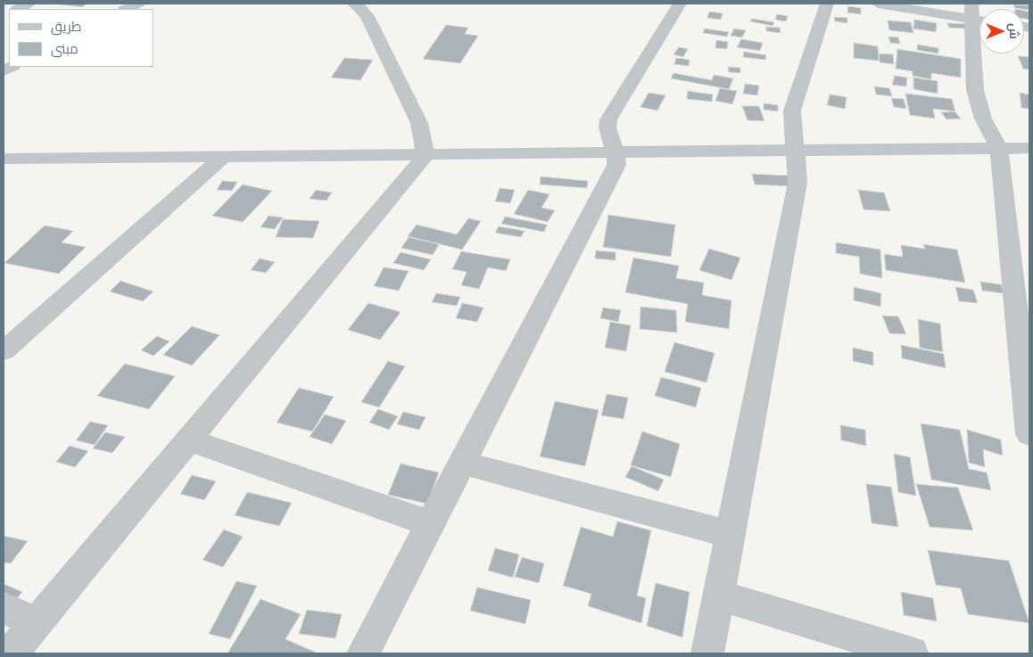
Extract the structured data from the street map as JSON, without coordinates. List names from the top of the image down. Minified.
{"legend":["طريق","مبنى"],"north":"right"}
